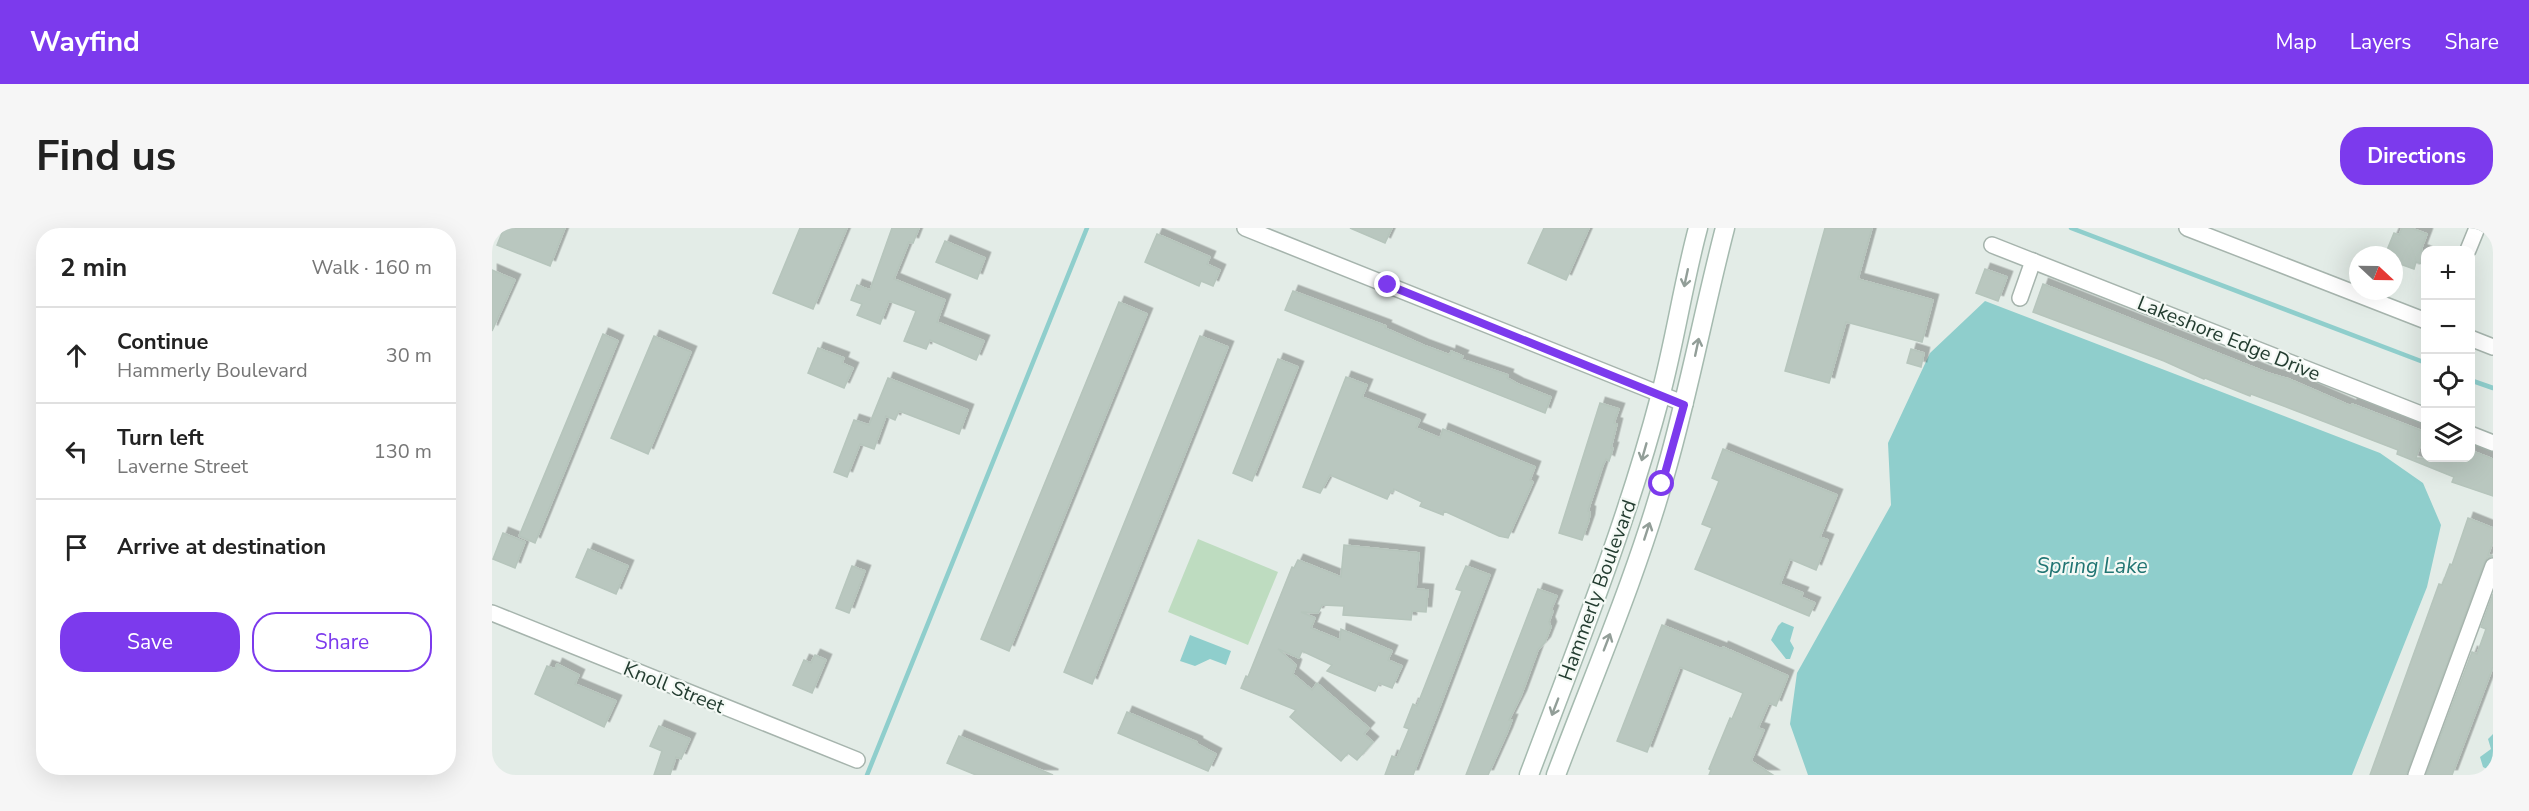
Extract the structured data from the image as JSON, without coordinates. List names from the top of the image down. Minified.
{"streets":{"main road":["Hammerly Boulevard"],"street":["Lakeshore Edge Drive","Knoll Street"]},"water":["Spring Lake"],"north":"right","page":{"header":"Wayfind","nav":["Map","Layers","Share"],"buttons":["Directions",["Save","Share"]],"title":"Find us","heading":["2 min","Walk · 160 m"],"map_buttons":["+","−"],"list":[["Continue","Hammerly Boulevard","30 m"],["Turn left","Laverne Street","130 m"],"Arrive at destination"]}}
